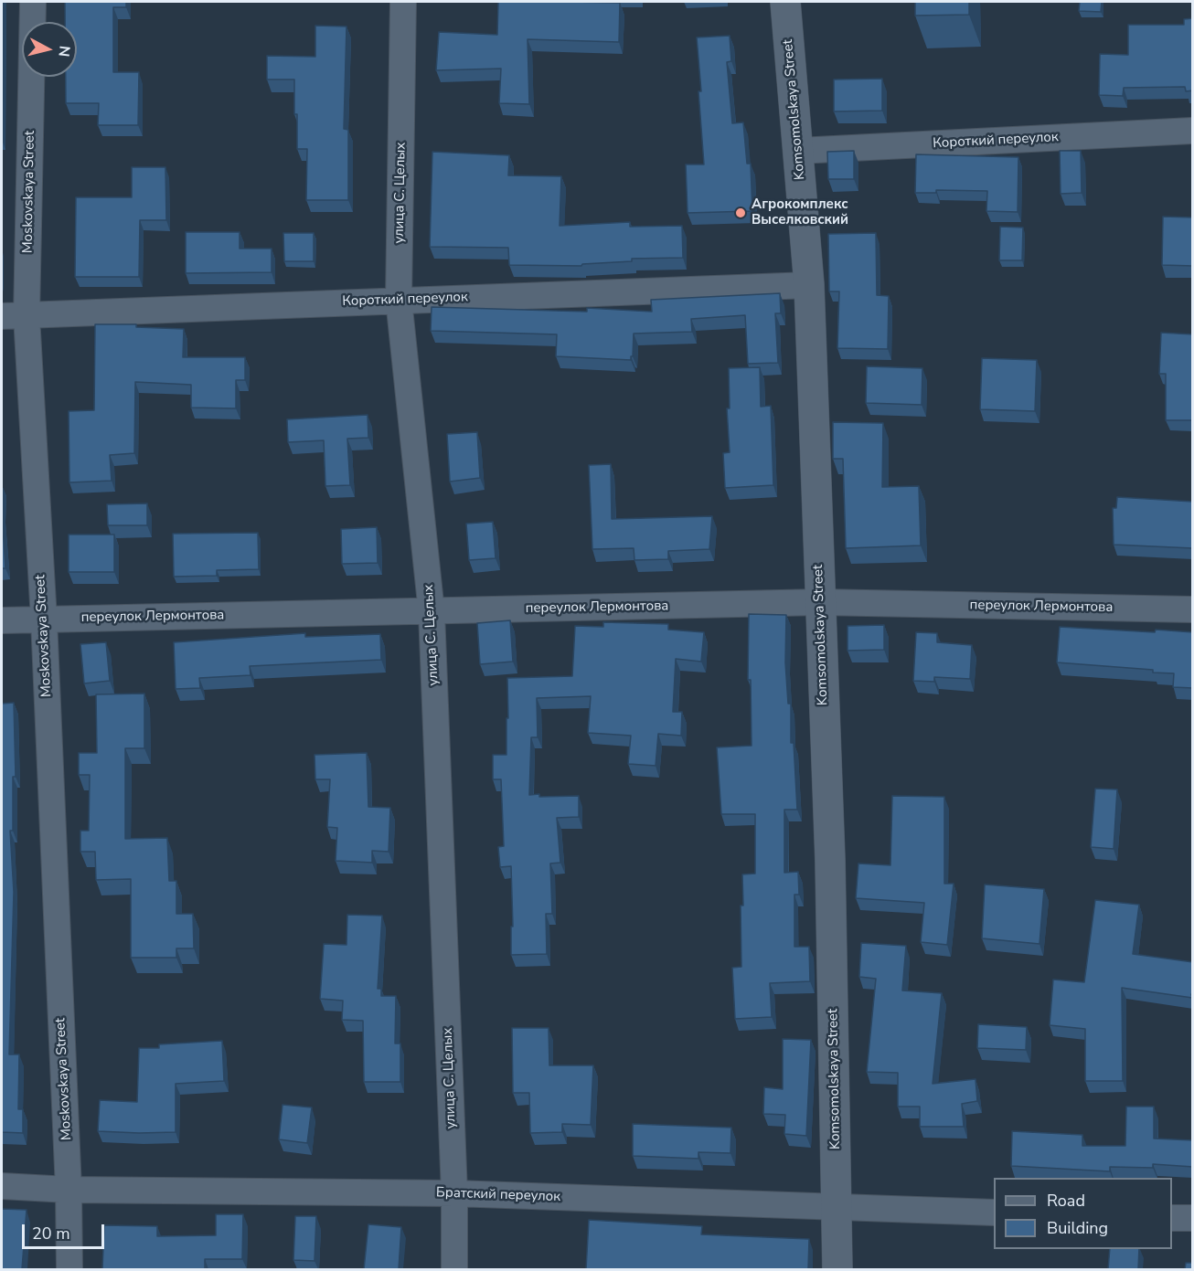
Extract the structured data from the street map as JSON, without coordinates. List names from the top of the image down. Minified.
{"streets":{"main road":["Komsomolskaya Street"],"street":["Короткий переулок","Moskovskaya Street","улица С. Целых","переулок Лермонтова","Братский переулок"]},"crossings":[["Komsomolskaya Street","Короткий переулок"],["Komsomolskaya Street","переулок Лермонтова"],["Komsomolskaya Street","Братский переулок"],["Короткий переулок","Moskovskaya Street"],["Короткий переулок","улица С. Целых"],["Moskovskaya Street","переулок Лермонтова"],["Moskovskaya Street","Братский переулок"],["улица С. Целых","переулок Лермонтова"],["улица С. Целых","Братский переулок"]],"places":["Агрокомплекс Выселковский"],"legend":["Road","Building"],"scale_bar":"20 m","north":"right"}
